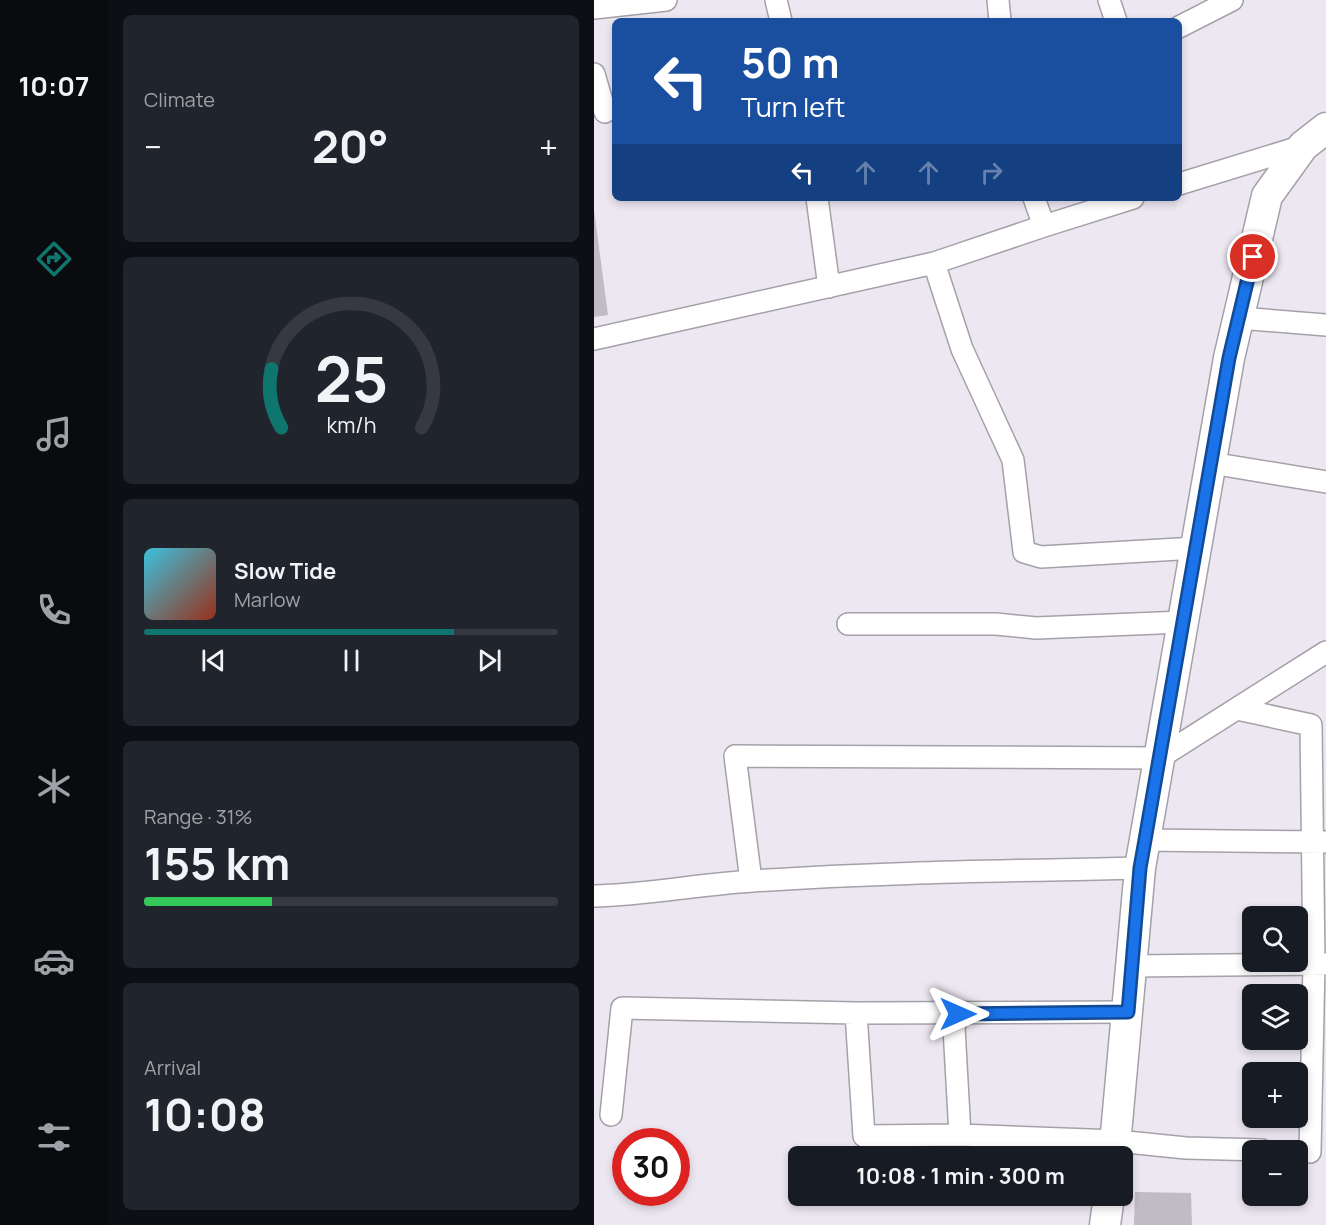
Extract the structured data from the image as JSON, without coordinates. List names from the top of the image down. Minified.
{"page":{"tabs":"10:07","tile":["Climate",["Range · 31%","155 km"],["Arrival","10:08"]],"turn":["50 m","Turn left"],"heat":["−","20°","+"],"song":["Slow Tide","Marlow"],"map_buttons":["+","−"],"limit":"30","trip":"10:08 · 1 min · 300 m","gauge":["25","km/h"]}}
